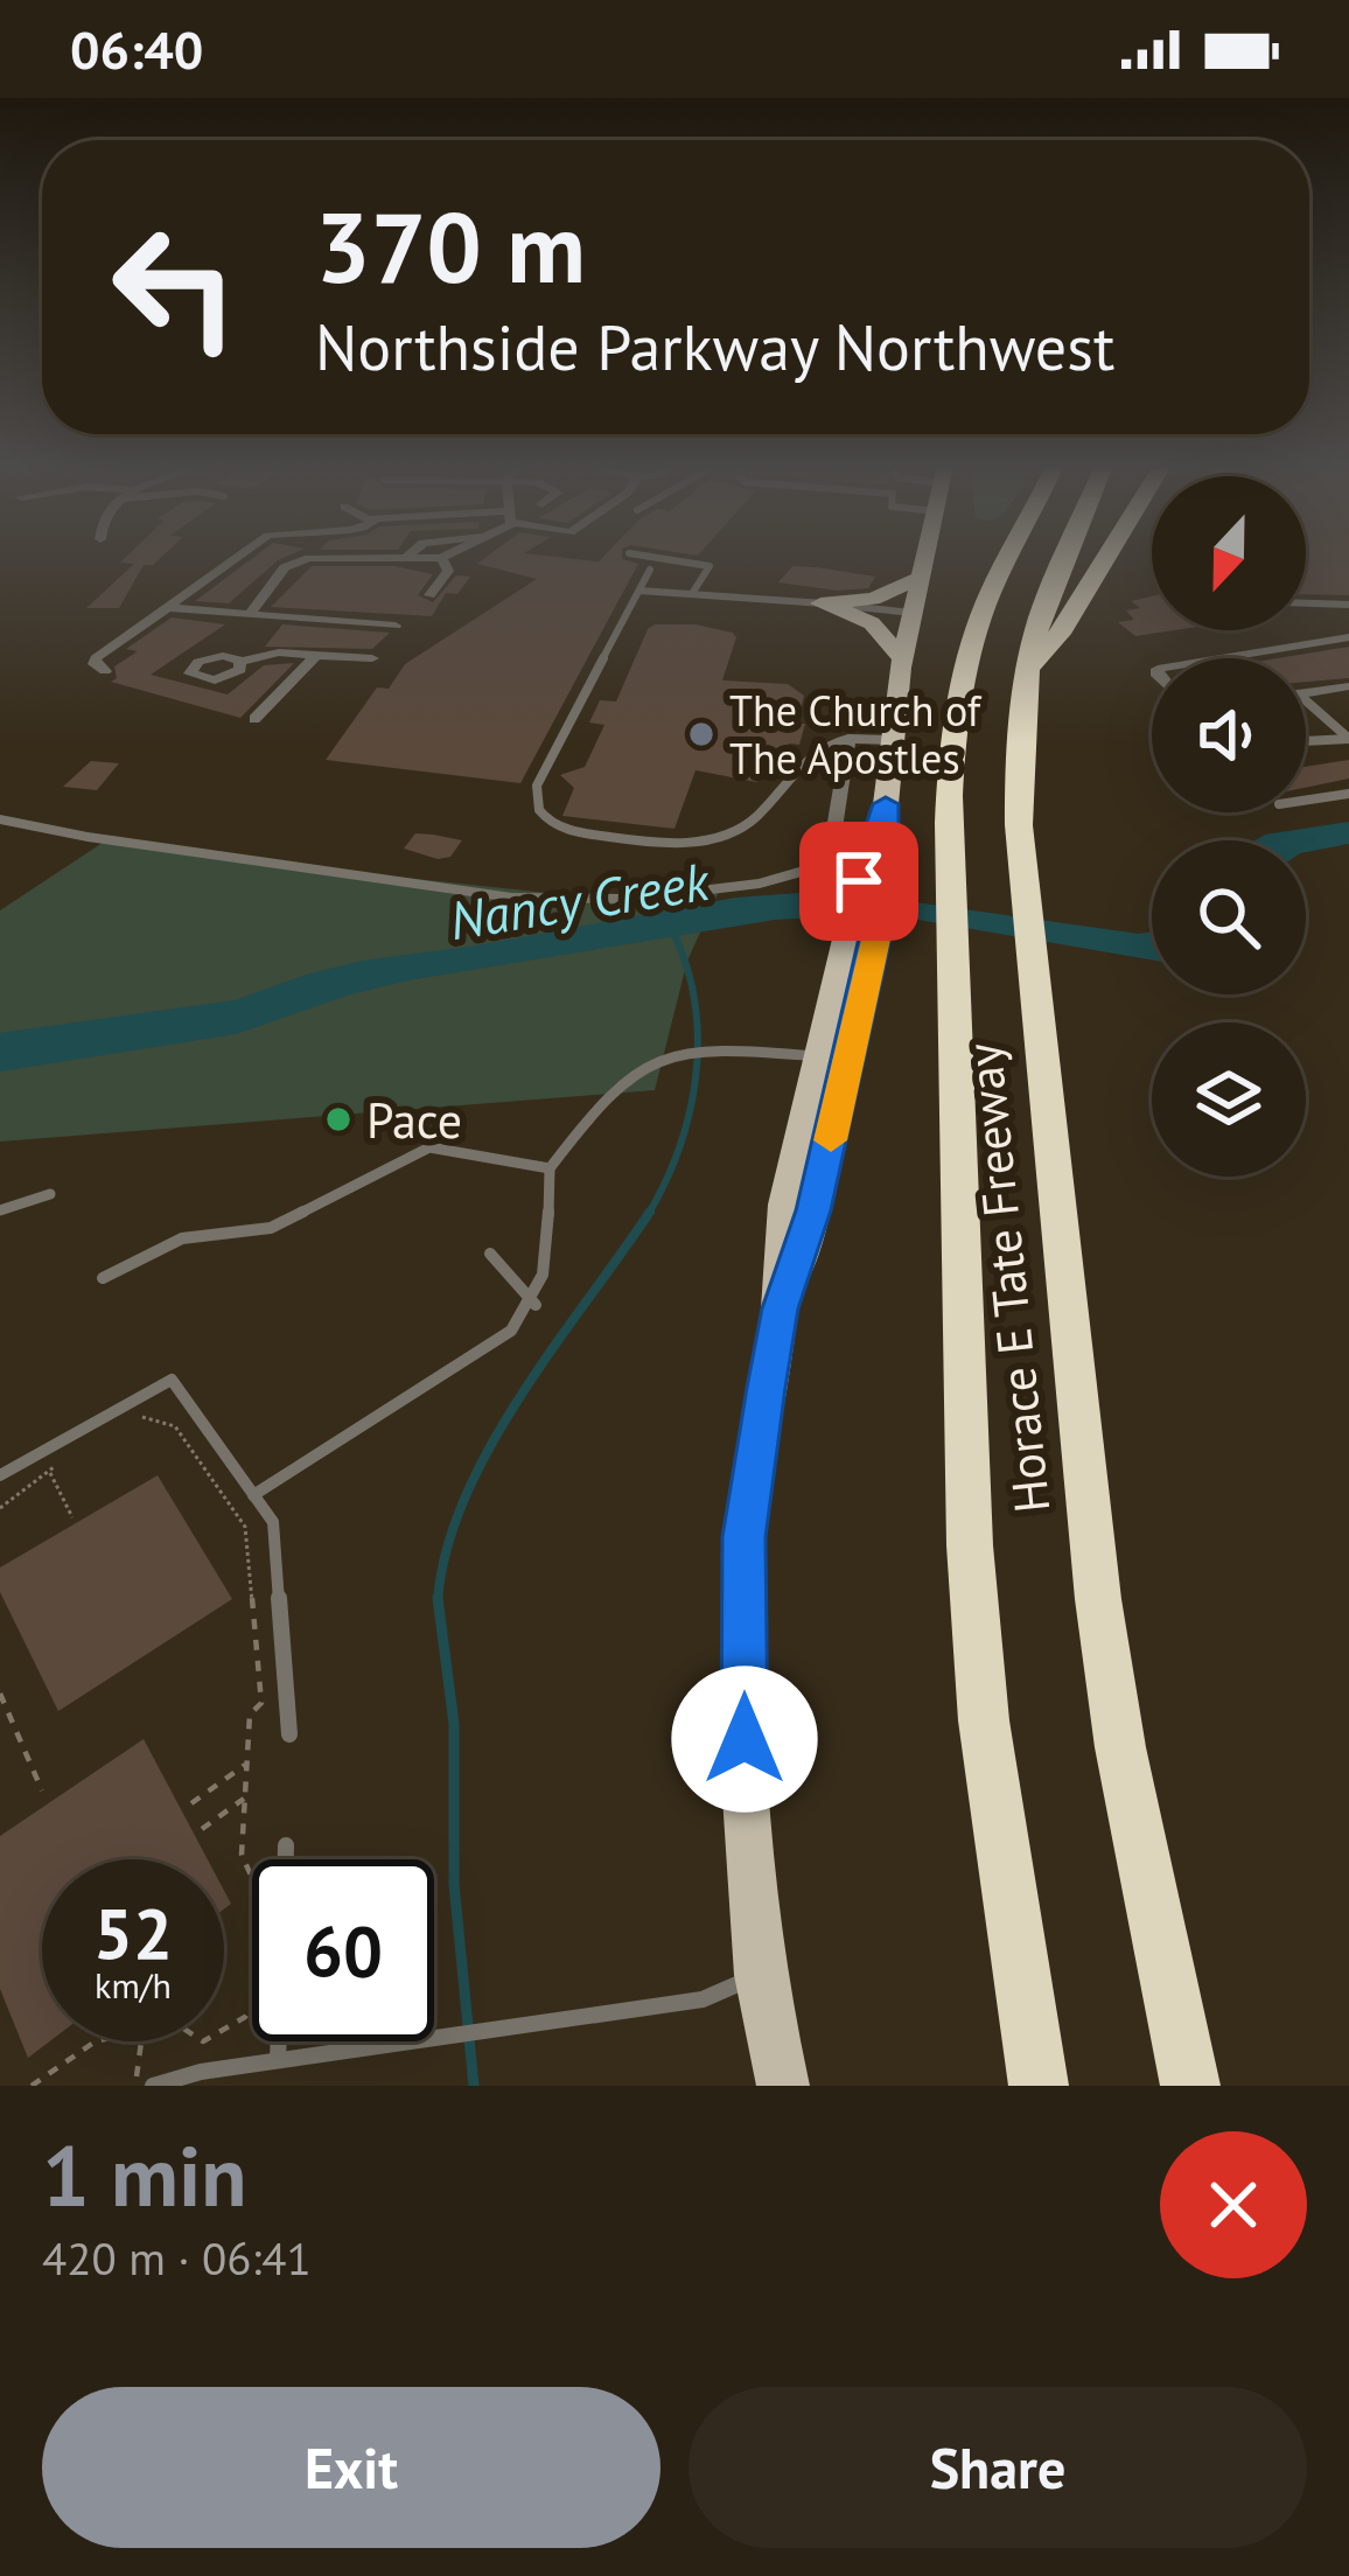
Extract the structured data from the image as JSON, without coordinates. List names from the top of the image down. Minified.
{"streets":{"highway":["Horace E Tate Freeway"]},"water":["Nancy Creek"],"places":["The Church of The Apostles","Pace"],"north":"bottom","page":{"status":"06:40","turn":["370 m","Northside Parkway Northwest"],"speed":"52 km/h","limit":"60","heading":["1 min","420 m · 06:41"],"buttons":["Exit","Share"]}}
